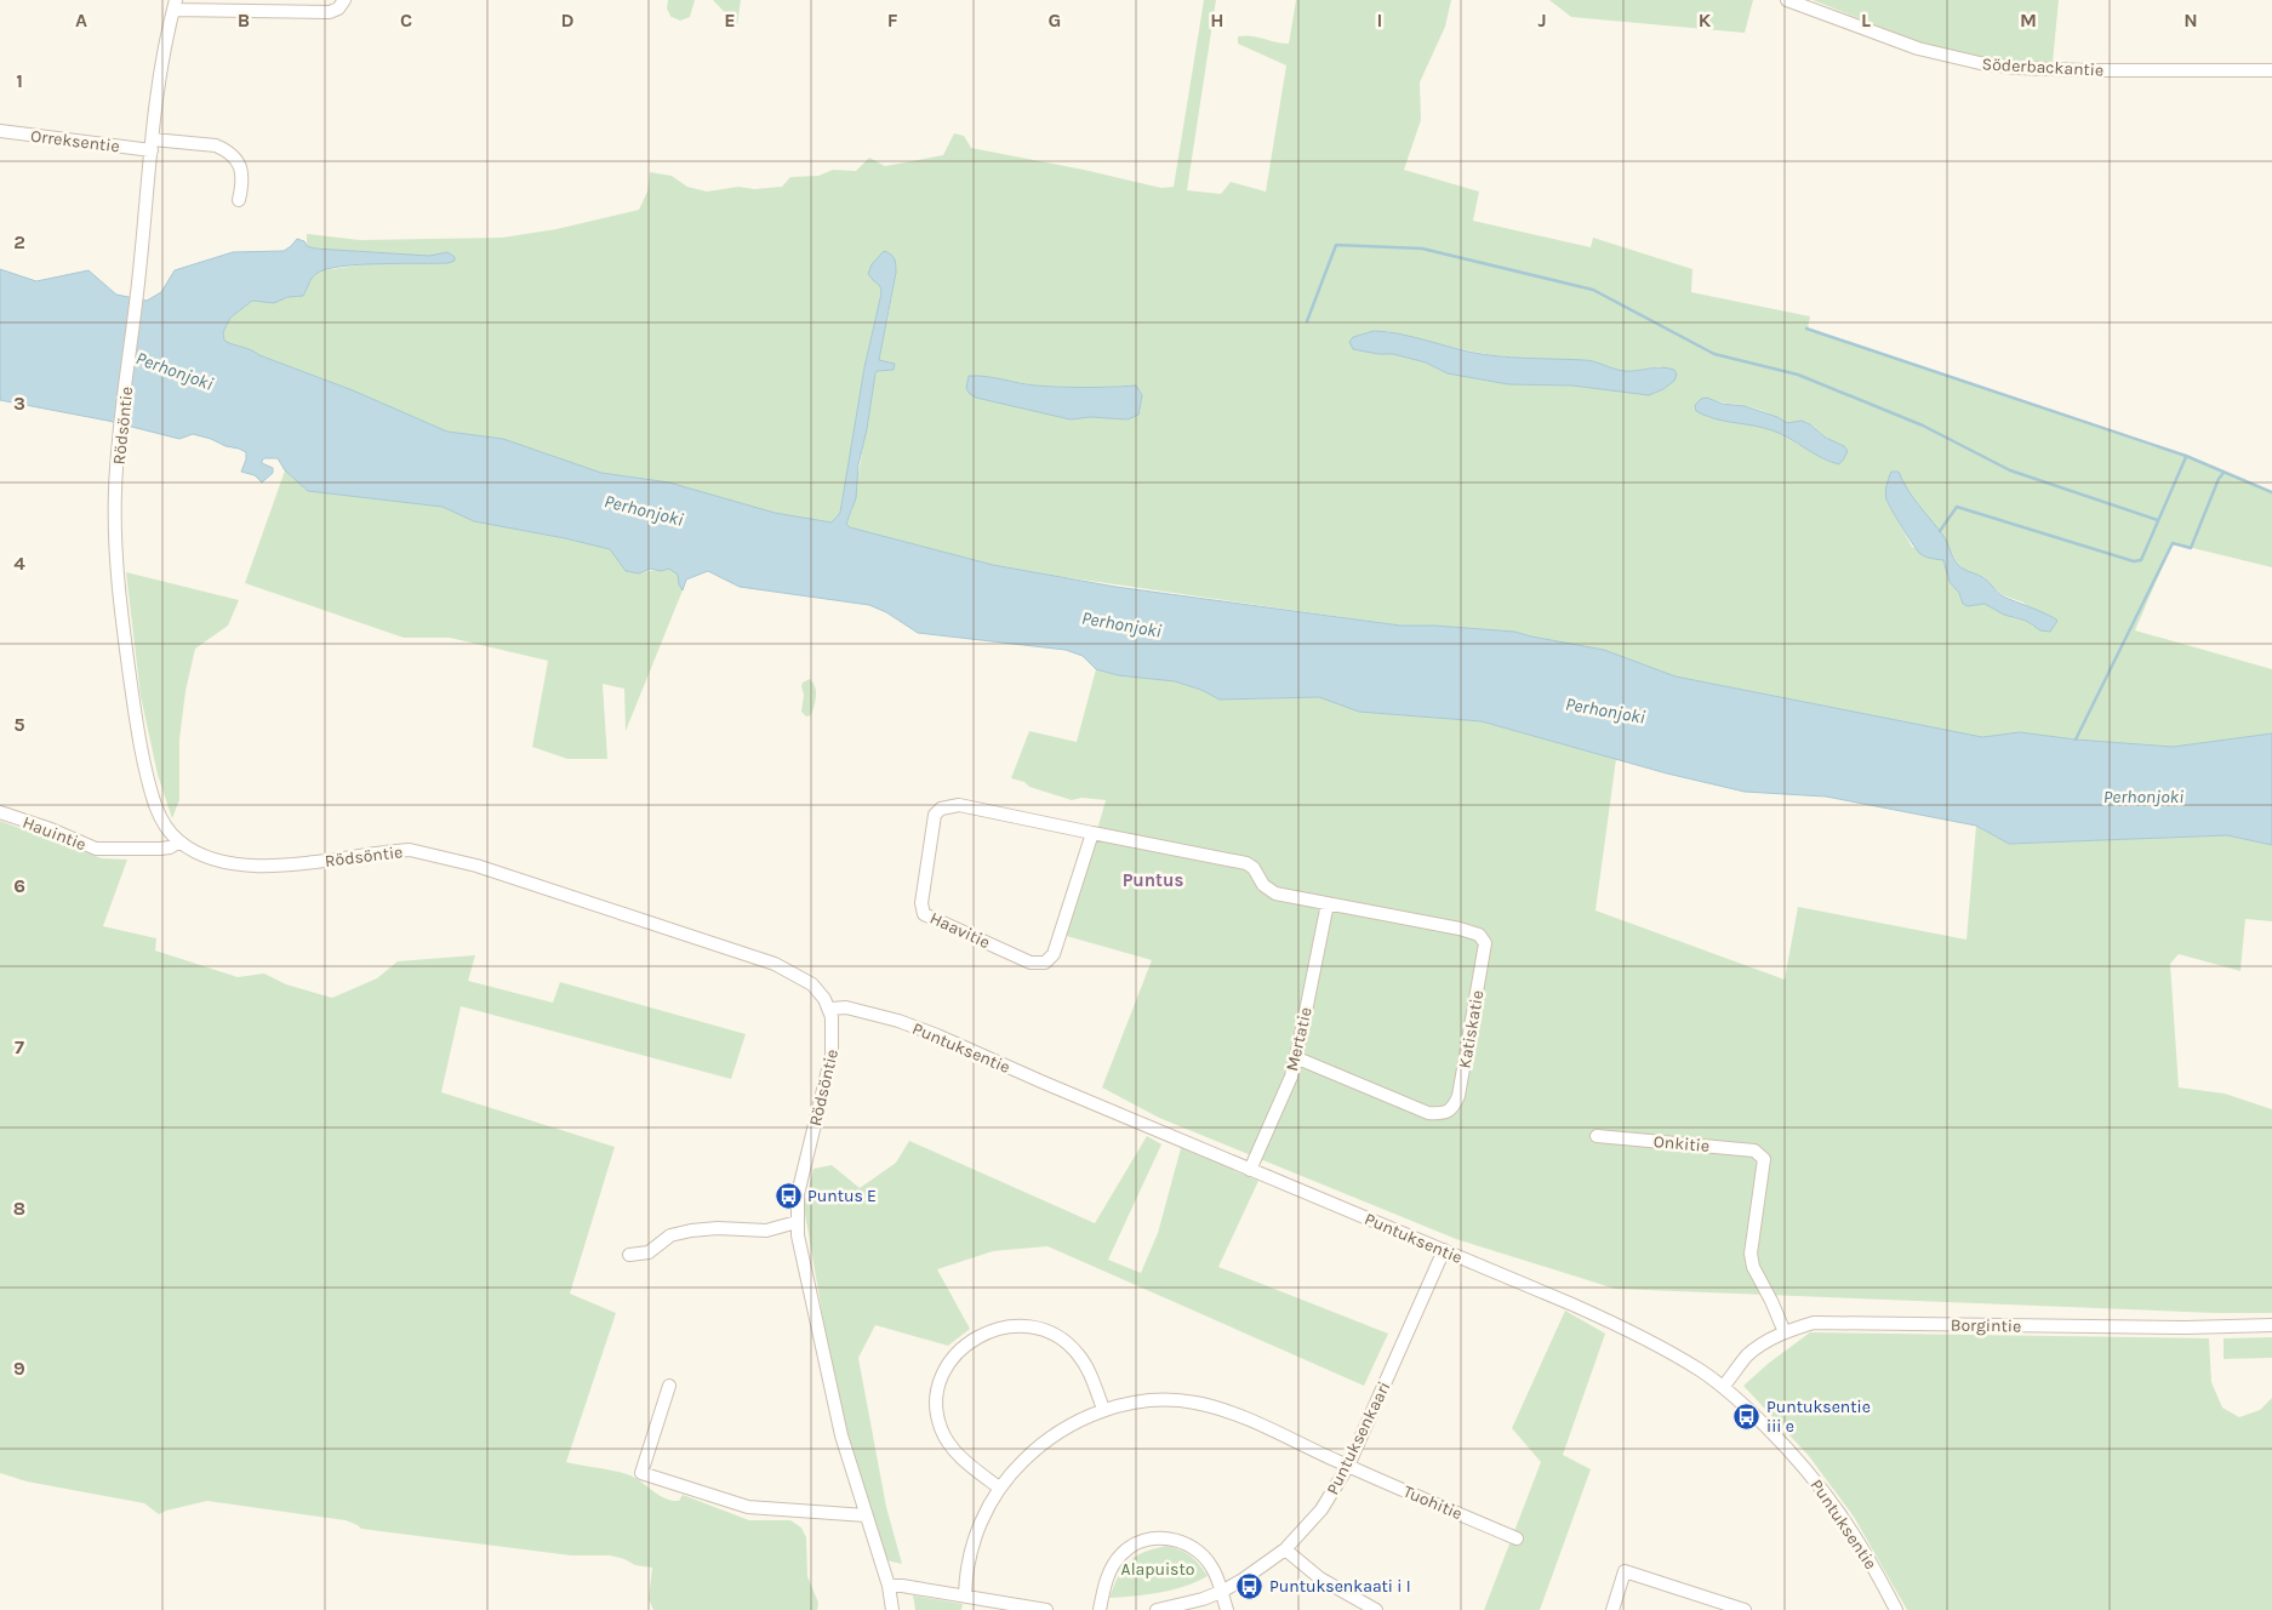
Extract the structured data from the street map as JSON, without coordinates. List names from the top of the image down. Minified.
{"streets":{"street":["Söderbackantie","Orreksentie","Rödsöntie","Hauintie","Haavitie","Katiskatie","Mertatie","Puntuksentie","Onkitie","Borgintie","Puntuksenkaari","Tuohitie"]},"crossings":[["Orreksentie","Rödsöntie"],["Rödsöntie","Hauintie"],["Rödsöntie","Puntuksentie"],["Haavitie","Katiskatie"],["Haavitie","Mertatie"],["Katiskatie","Mertatie"],["Mertatie","Puntuksentie"],["Puntuksentie","Borgintie"],["Puntuksentie","Puntuksenkaari"],["Onkitie","Borgintie"],["Puntuksenkaari","Tuohitie"]],"districts":["Puntus"],"water":["Perhonjoki"],"parks":["Alapuisto"],"places":{"bus stop":["Puntus E","Puntuksentie iii e","Puntuksenkaati i I"]},"grid":{"columns":["A","B","C","D","E","F","G","H","I","J","K","L","M","N"],"rows":["1","2","3","4","5","6","7","8","9"]}}
